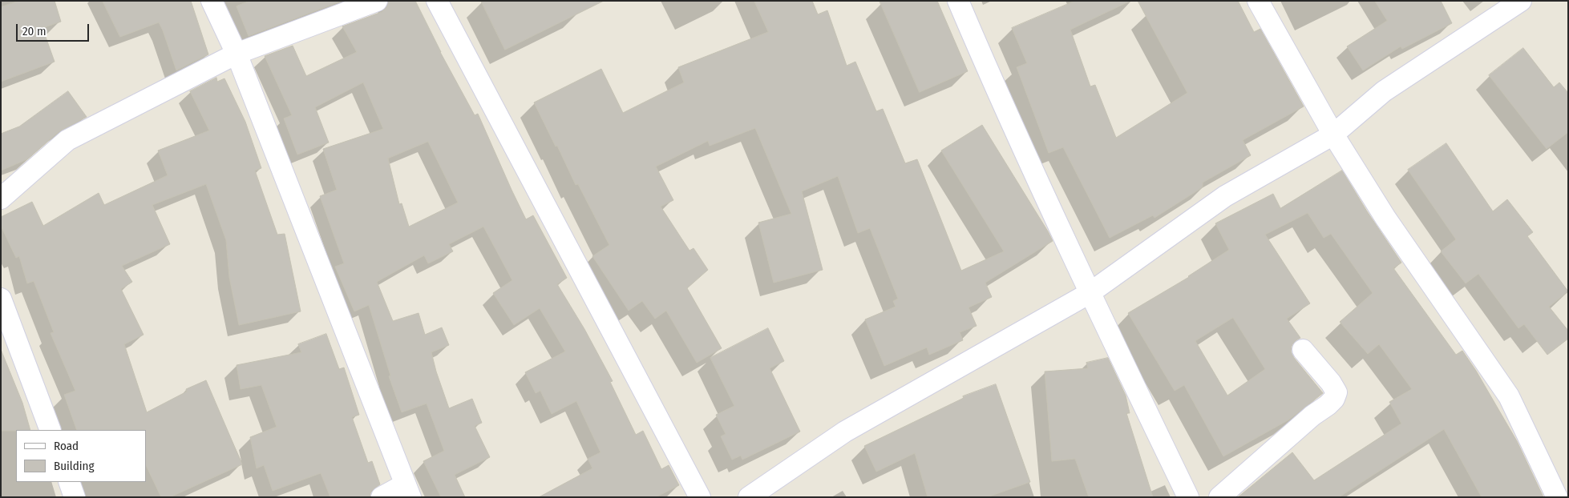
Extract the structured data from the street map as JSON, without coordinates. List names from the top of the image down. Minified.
{"legend":["Road","Building"],"scale_bar":"20 m"}
